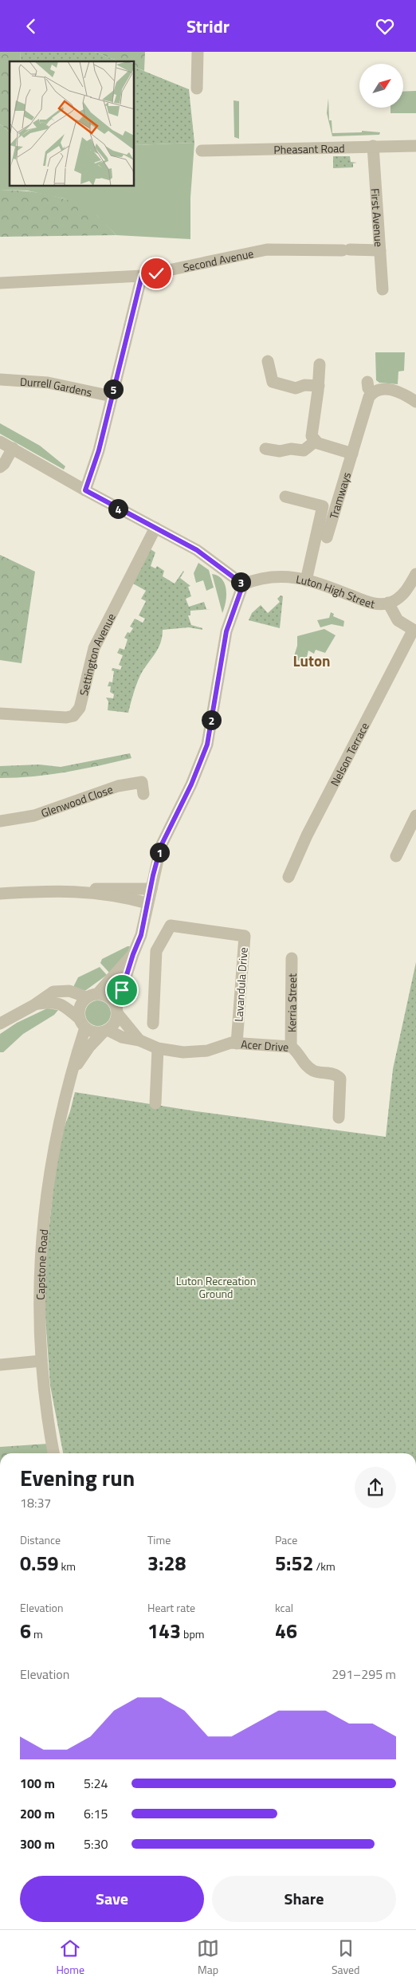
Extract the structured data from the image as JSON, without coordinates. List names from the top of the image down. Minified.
{"streets":{"street":["Pheasant Road","First Avenue","Second Avenue","Durrell Gardens","Tramways","Luton High Street","Settington Avenue","Nelson Terrace","Glenwood Close","Lavandula Drive","Kerria Street","Acer Drive","Capstone Road"]},"crossings":[["Pheasant Road","First Avenue"],["First Avenue","Second Avenue"],["Lavandula Drive","Acer Drive"],["Kerria Street","Acer Drive"],["Acer Drive","Capstone Road"]],"districts":["Luton"],"parks":["Luton Recreation Ground"],"north":"top right","page":{"header":"Stridr","pins":["5","4","3","2","1"],"heading":["Evening run","18:37"],"stats":[["Distance","0.59 km"],["Time","3:28"],["Pace","5:52 /km"],["Elevation","6 m"],["Heart rate","143 bpm"],["kcal","46"]],"chart":["Elevation","291–295 m"],"list":[{"name":"100 m","note":"5:24"},{"name":"200 m","note":"6:15"},{"name":"300 m","note":"5:30"}],"buttons":["Save","Share"],"tabs":["Home","Map","Saved"]}}
